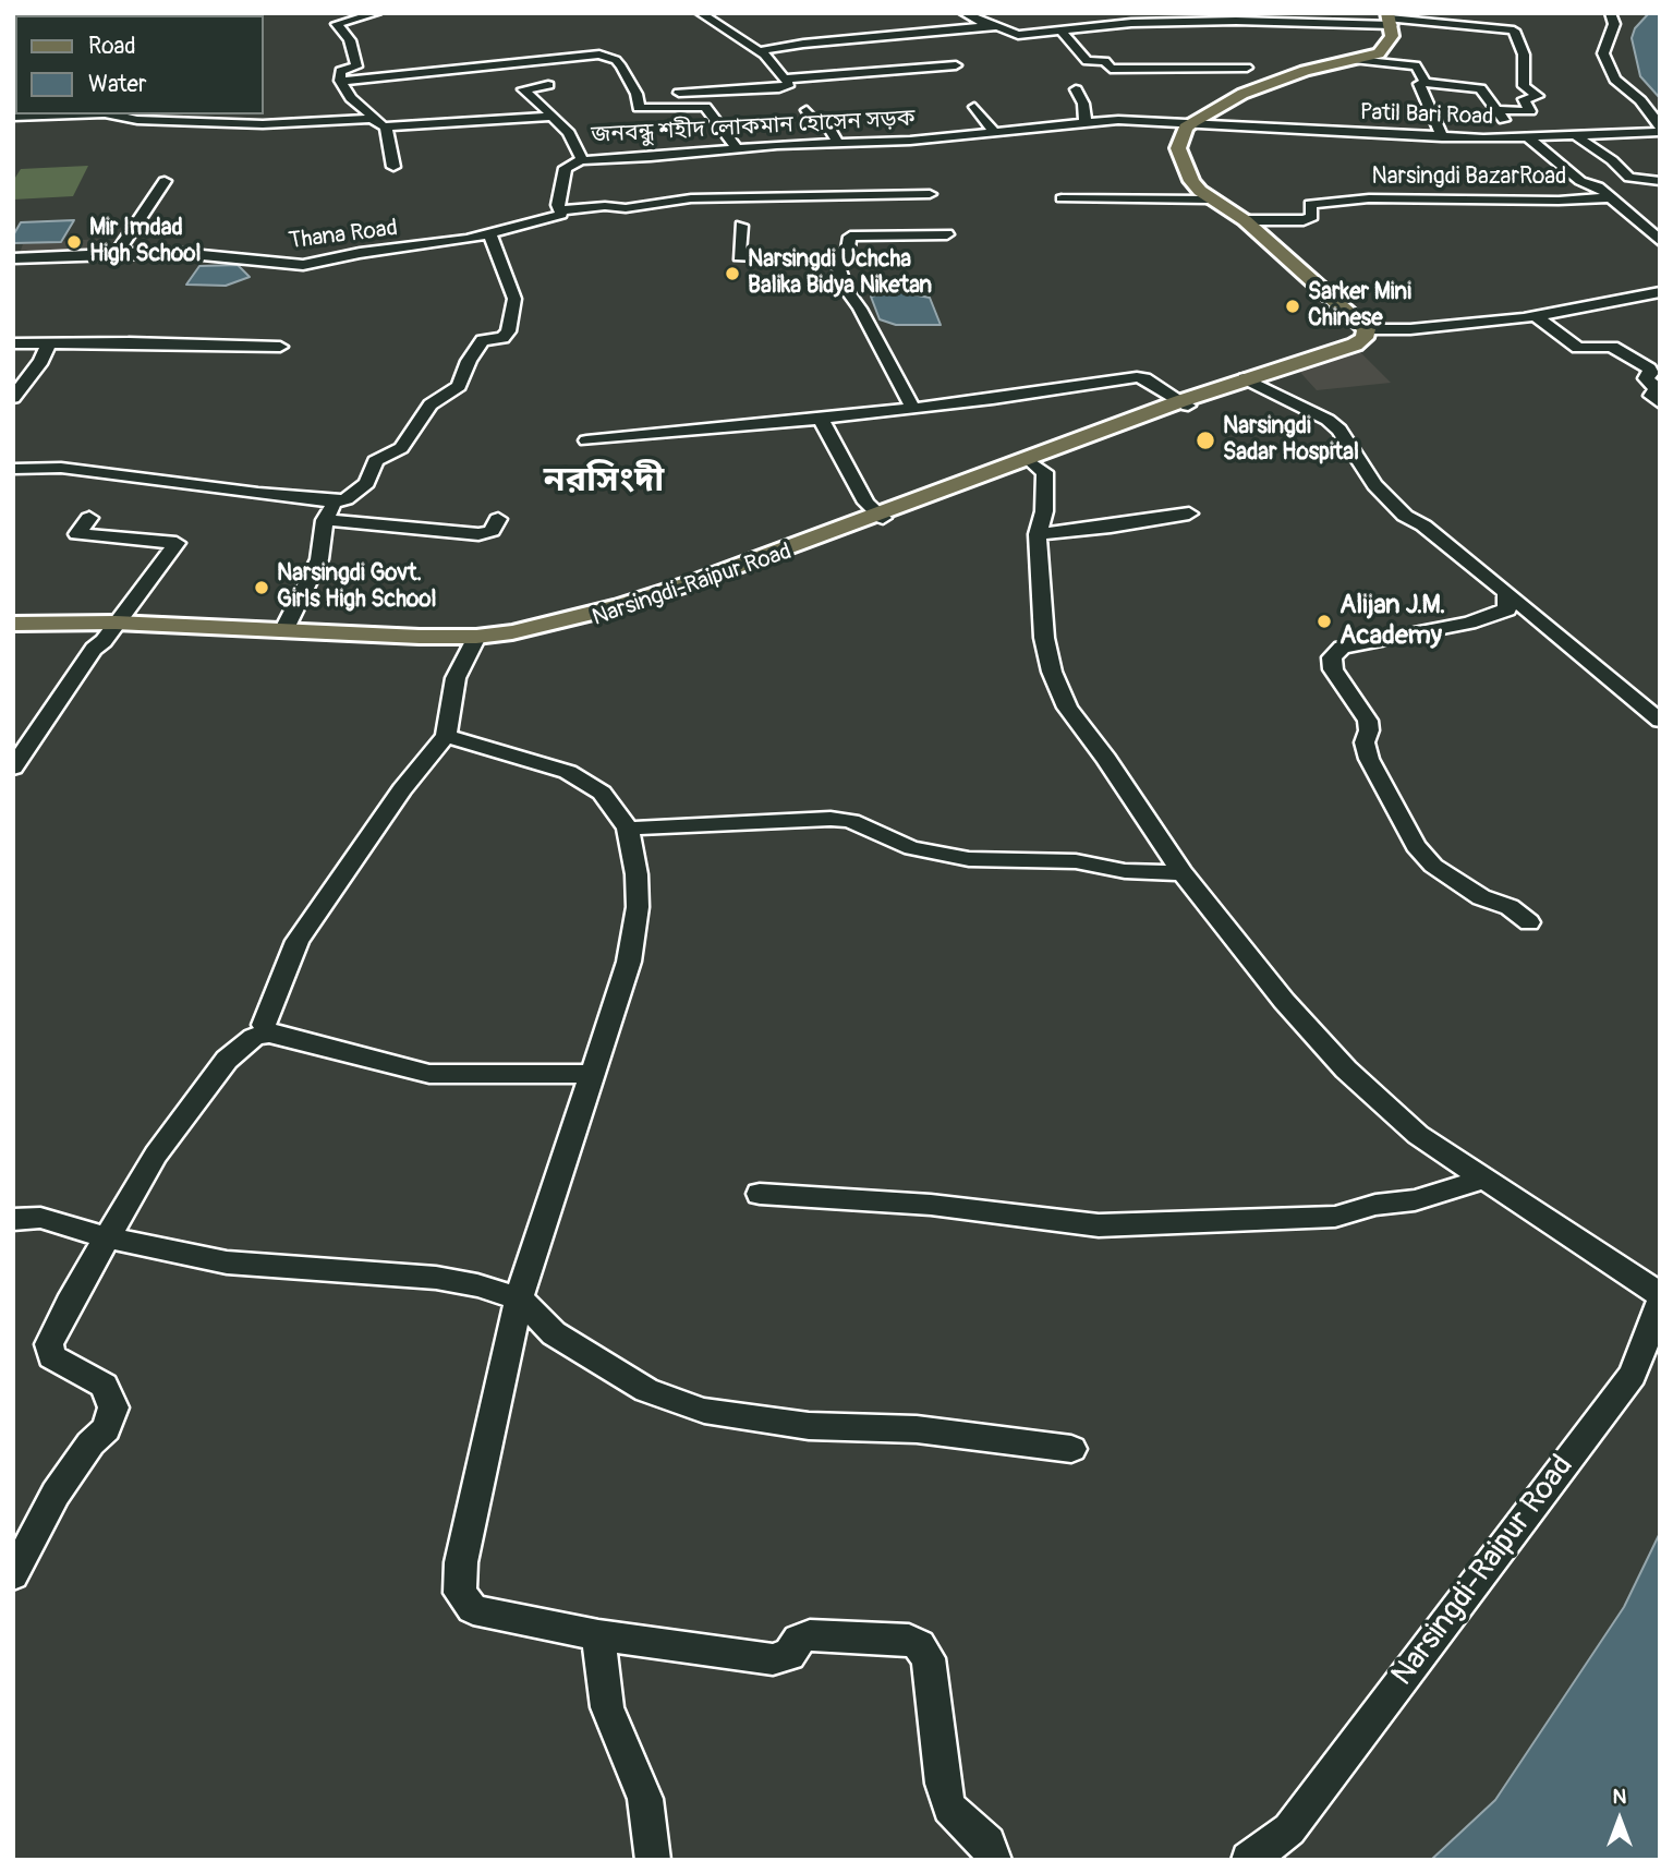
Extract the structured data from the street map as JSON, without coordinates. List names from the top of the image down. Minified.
{"streets":{"main road":["Narsingdi-Raipur Road"],"street":["Patil Bari Road","জনবন্ধু শহীদ লোকমান হোসেন সড়ক","Narsingdi BazarRoad","Thana Road"]},"crossings":[["Patil Bari Road","জনবন্ধু শহীদ লোকমান হোসেন সড়ক"],["Patil Bari Road","Narsingdi BazarRoad"]],"districts":["নরসিংদী"],"places":["Mir Imdad High School","Narsingdi Uchcha Balika Bidya Niketan","Sarker Mini Chinese","Narsingdi Sadar Hospital","Narsingdi Govt. Girls High School","Alijan J.M. Academy"],"legend":["Road","Water"],"north":"top"}
